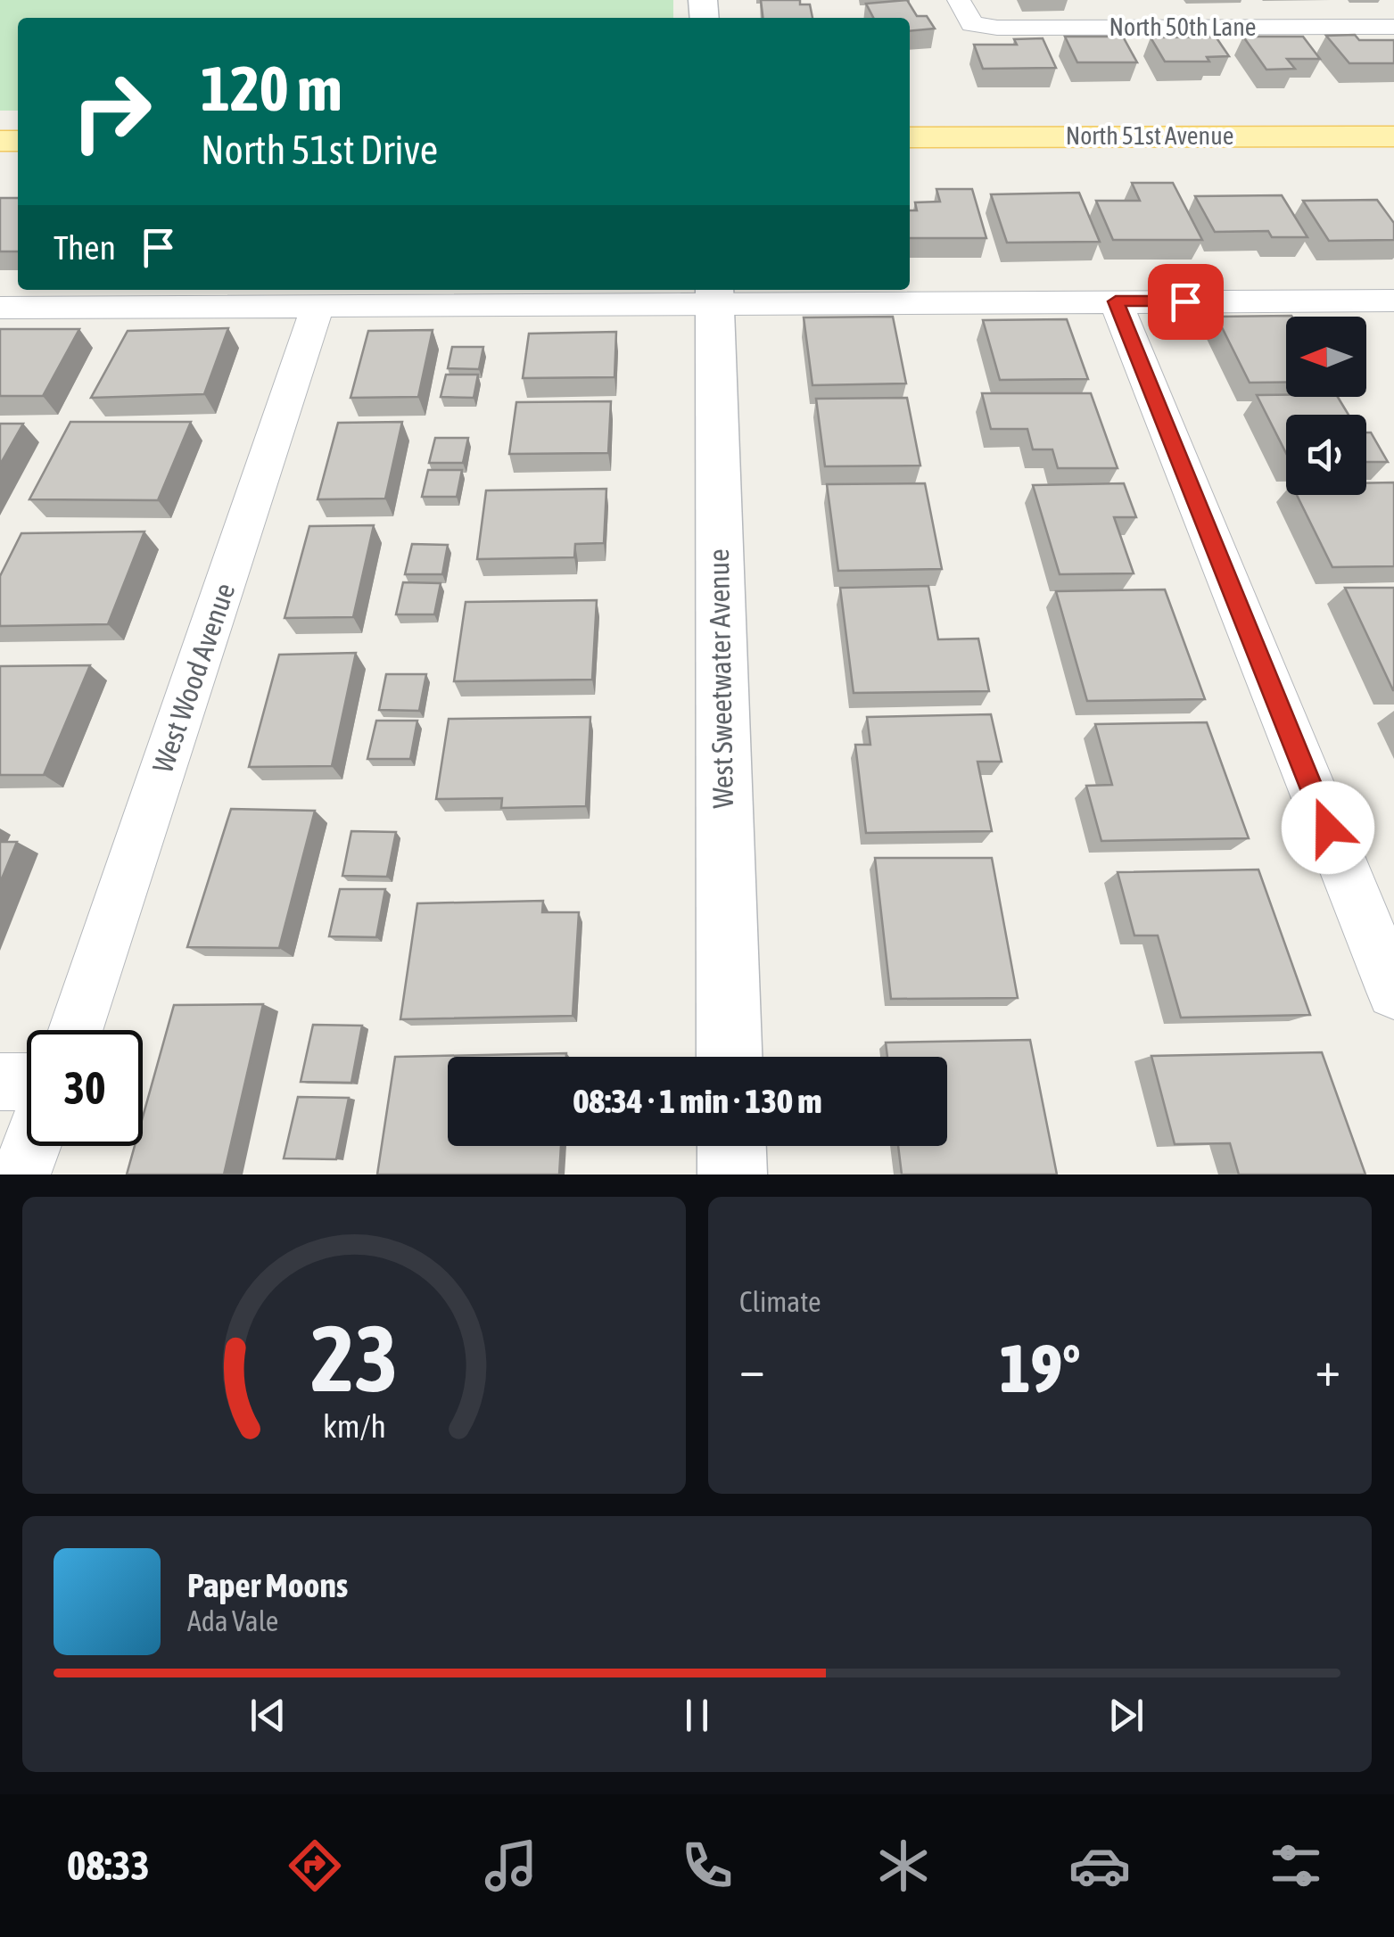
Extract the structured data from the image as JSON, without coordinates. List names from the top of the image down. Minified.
{"streets":{"main road":["North 51st Avenue"],"street":["North 50th Lane","West Wood Avenue","West Sweetwater Avenue"]},"north":"left","page":{"turn":["120 m","North 51st Drive"],"then":"Then","limit":"30","trip":"08:34 · 1 min · 130 m","tile":"Climate","heat":["−","19°","+"],"song":["Paper Moons","Ada Vale"],"tabs":"08:33","gauge":["23","km/h"]}}
